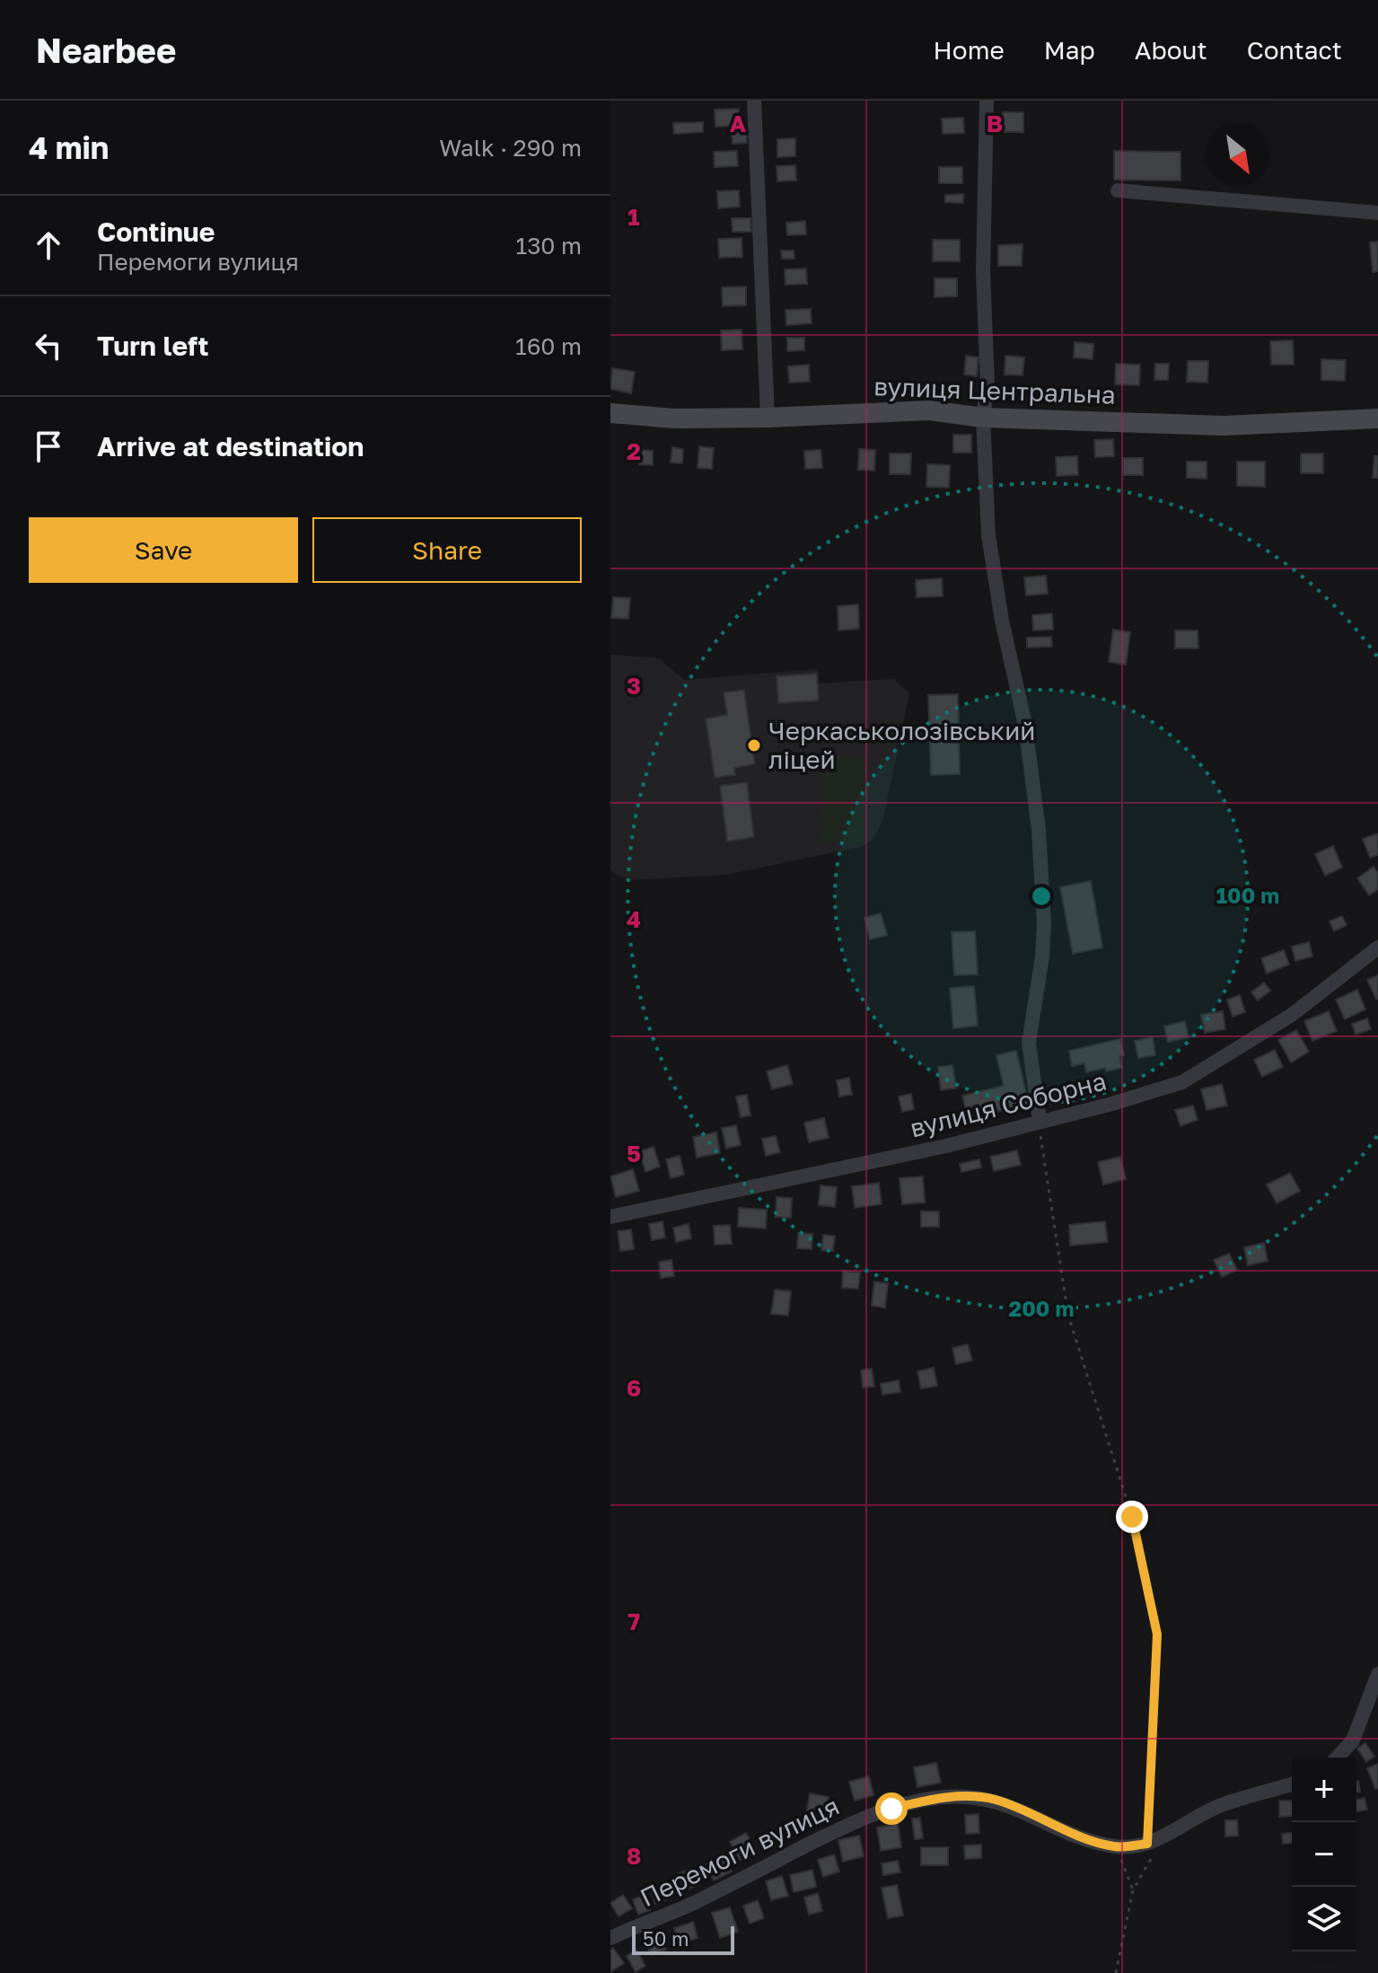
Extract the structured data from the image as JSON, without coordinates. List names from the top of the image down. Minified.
{"streets":{"street":["вулиця Центральна","вулиця Соборна","Перемоги вулиця"]},"places":["Черкаськолозівський ліцей"],"scale_bar":"50 m","north":"bottom right","page":{"header":"Nearbee","nav":["Home","Map","About","Contact"],"heading":["4 min","Walk · 290 m"],"list":[["Continue","Перемоги вулиця","130 m"],["Turn left","160 m"],"Arrive at destination"],"buttons":["Save","Share"],"map_buttons":["+","−"],"scale":"50 m"},"grid":{"columns":["A","B"],"rows":["1","2","3","4","5","6","7","8"]},"rings":["100 m","200 m"]}
